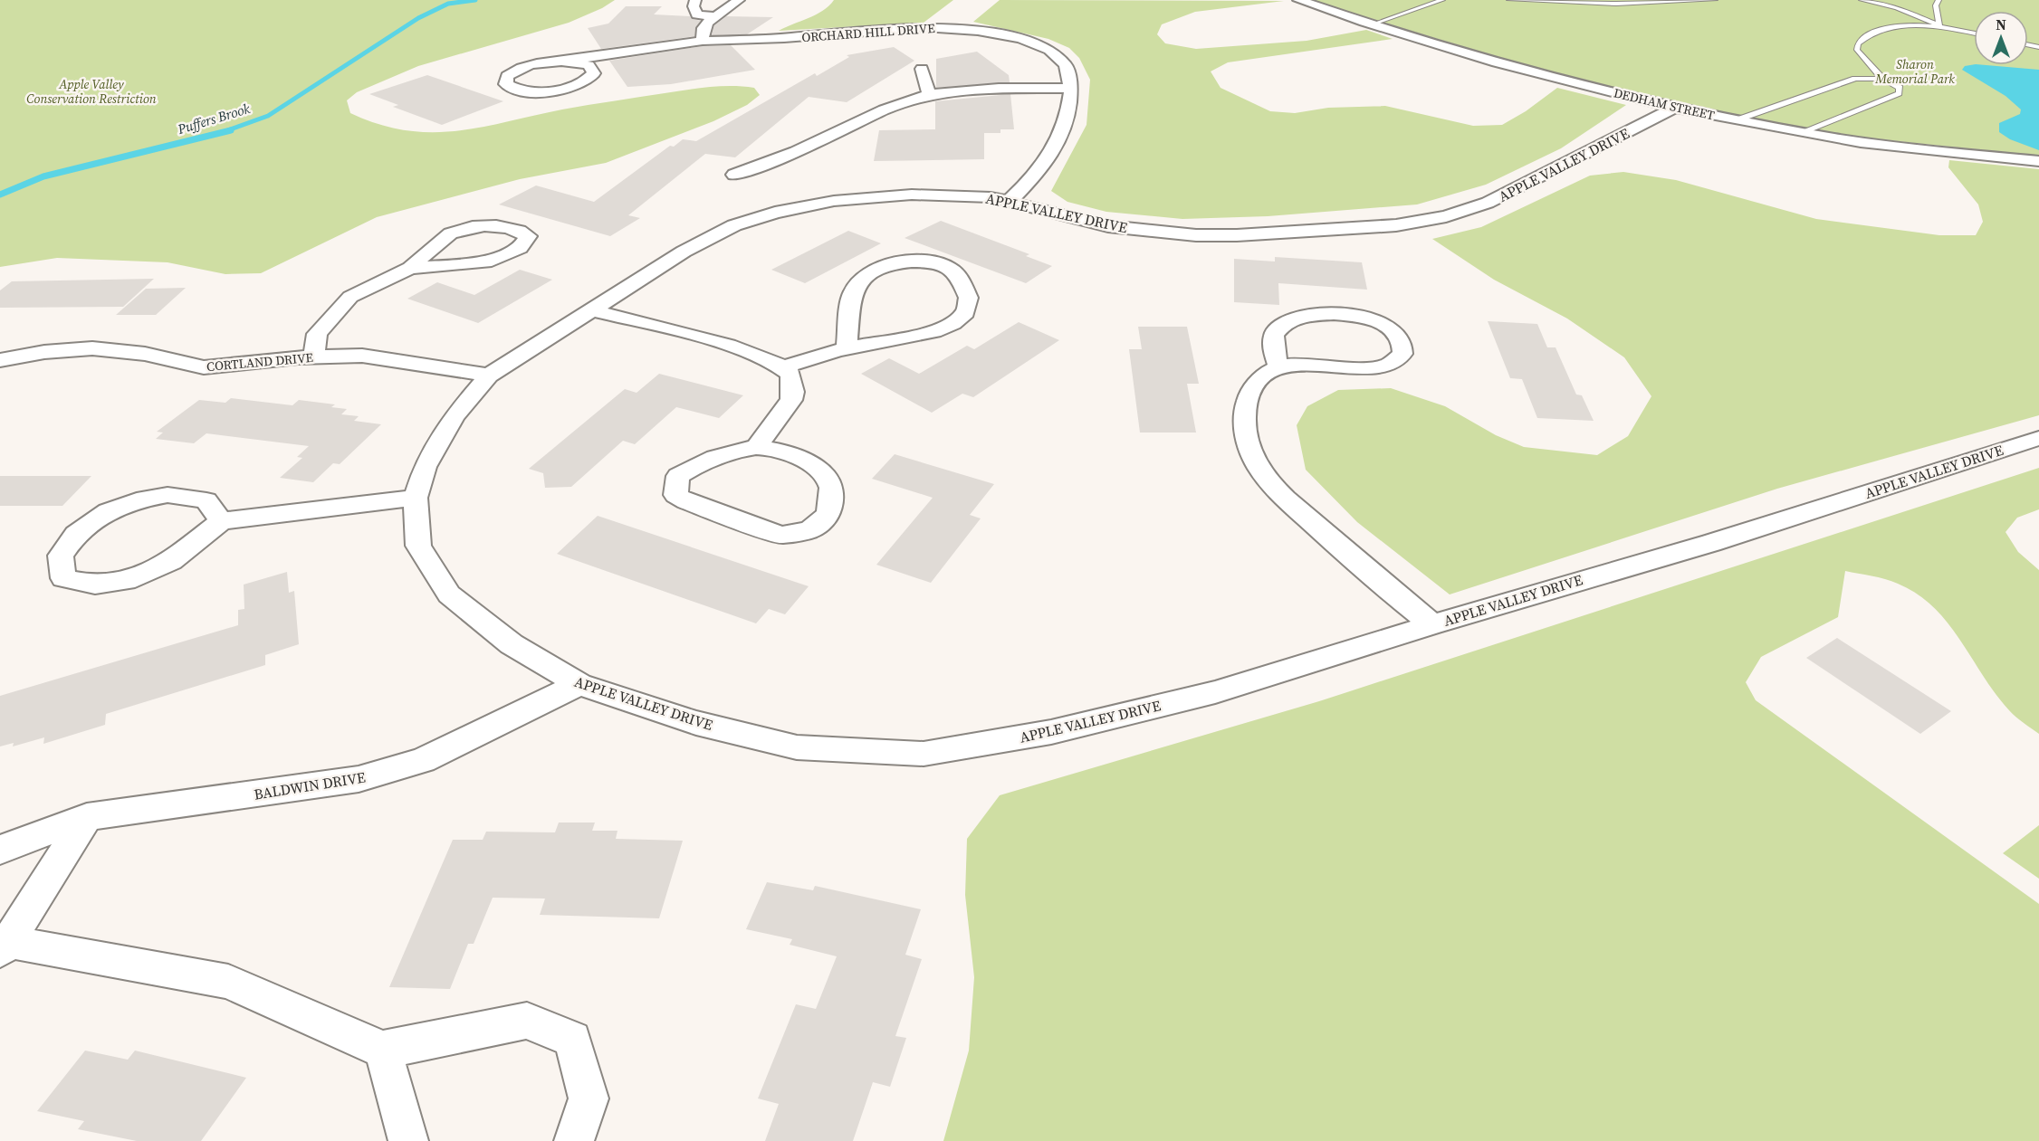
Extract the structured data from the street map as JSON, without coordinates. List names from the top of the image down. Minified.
{"streets":{"street":["ORCHARD HILL DRIVE","DEDHAM STREET","APPLE VALLEY DRIVE","CORTLAND DRIVE","BALDWIN DRIVE"]},"crossings":[["ORCHARD HILL DRIVE","APPLE VALLEY DRIVE"],["DEDHAM STREET","APPLE VALLEY DRIVE"],["APPLE VALLEY DRIVE","CORTLAND DRIVE"],["APPLE VALLEY DRIVE","BALDWIN DRIVE"]],"water":["Puffers Brook"],"parks":["Sharon Memorial Park","Apple Valley Conservation Restriction"],"north":"top"}
